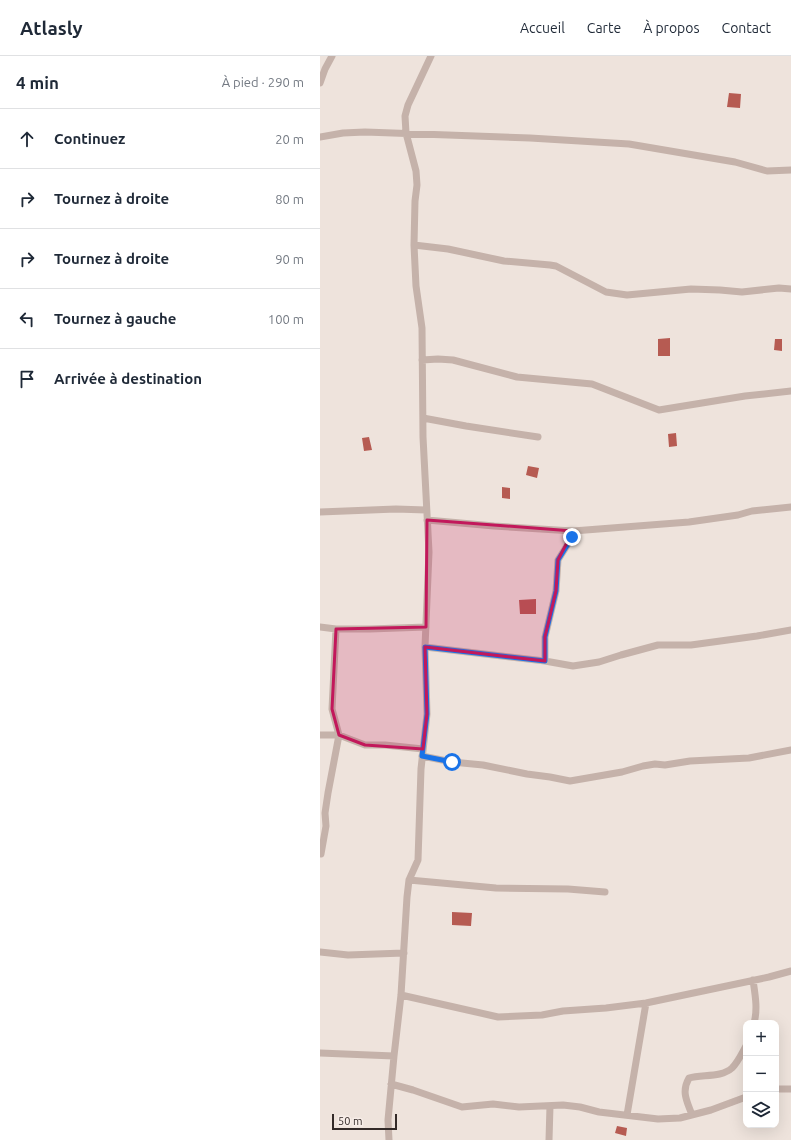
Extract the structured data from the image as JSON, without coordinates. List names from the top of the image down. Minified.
{"scale_bar":"50 m","page":{"header":"Atlasly","nav":["Accueil","Carte","À propos","Contact"],"heading":["4 min","À pied · 290 m"],"list":[["Continuez","20 m"],["Tournez à droite","80 m"],["Tournez à droite","90 m"],["Tournez à gauche","100 m"],"Arrivée à destination"],"map_buttons":["+","−"],"scale":"50 m"}}
